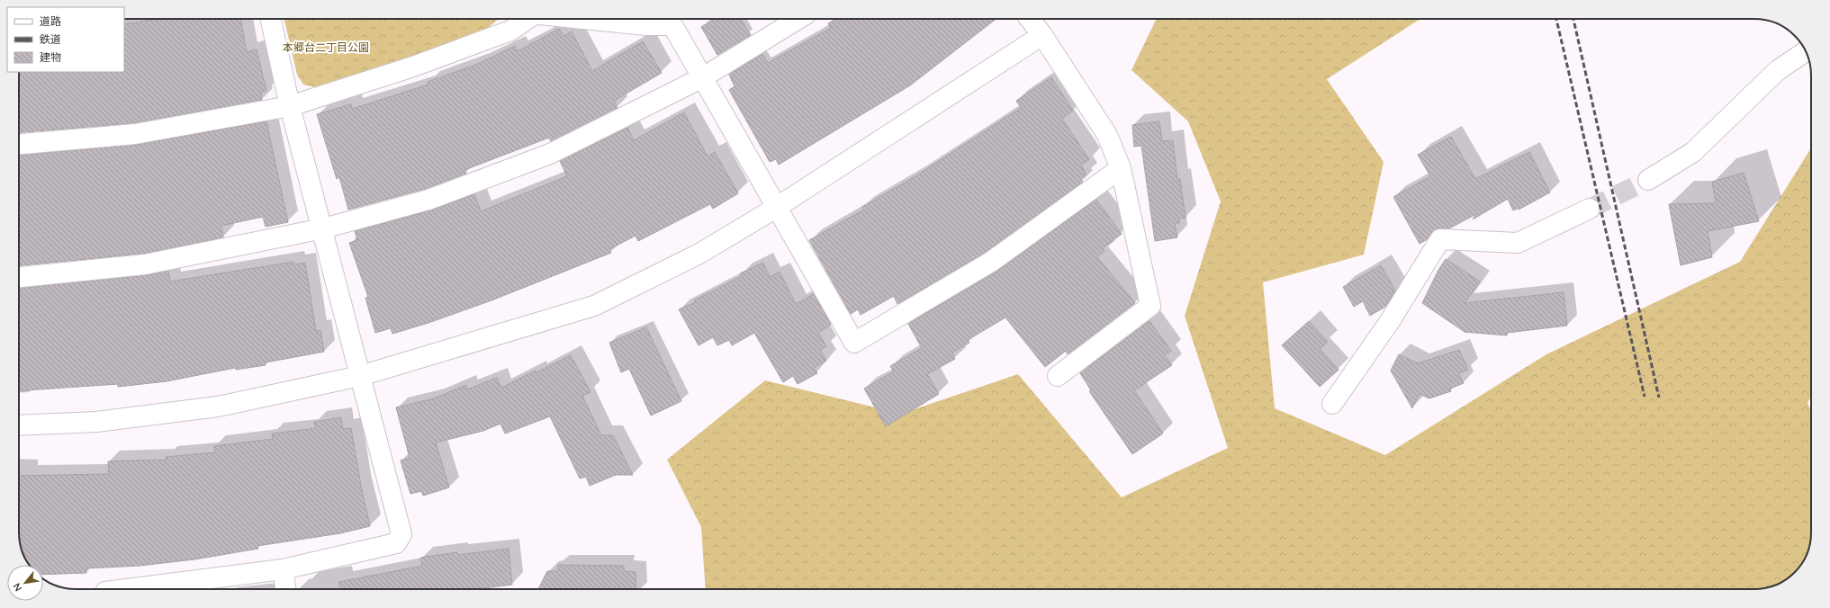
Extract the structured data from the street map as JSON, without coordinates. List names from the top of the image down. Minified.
{"parks":["本郷台二丁目公園"],"legend":["道路","鉄道","建物"],"north":"bottom left"}
